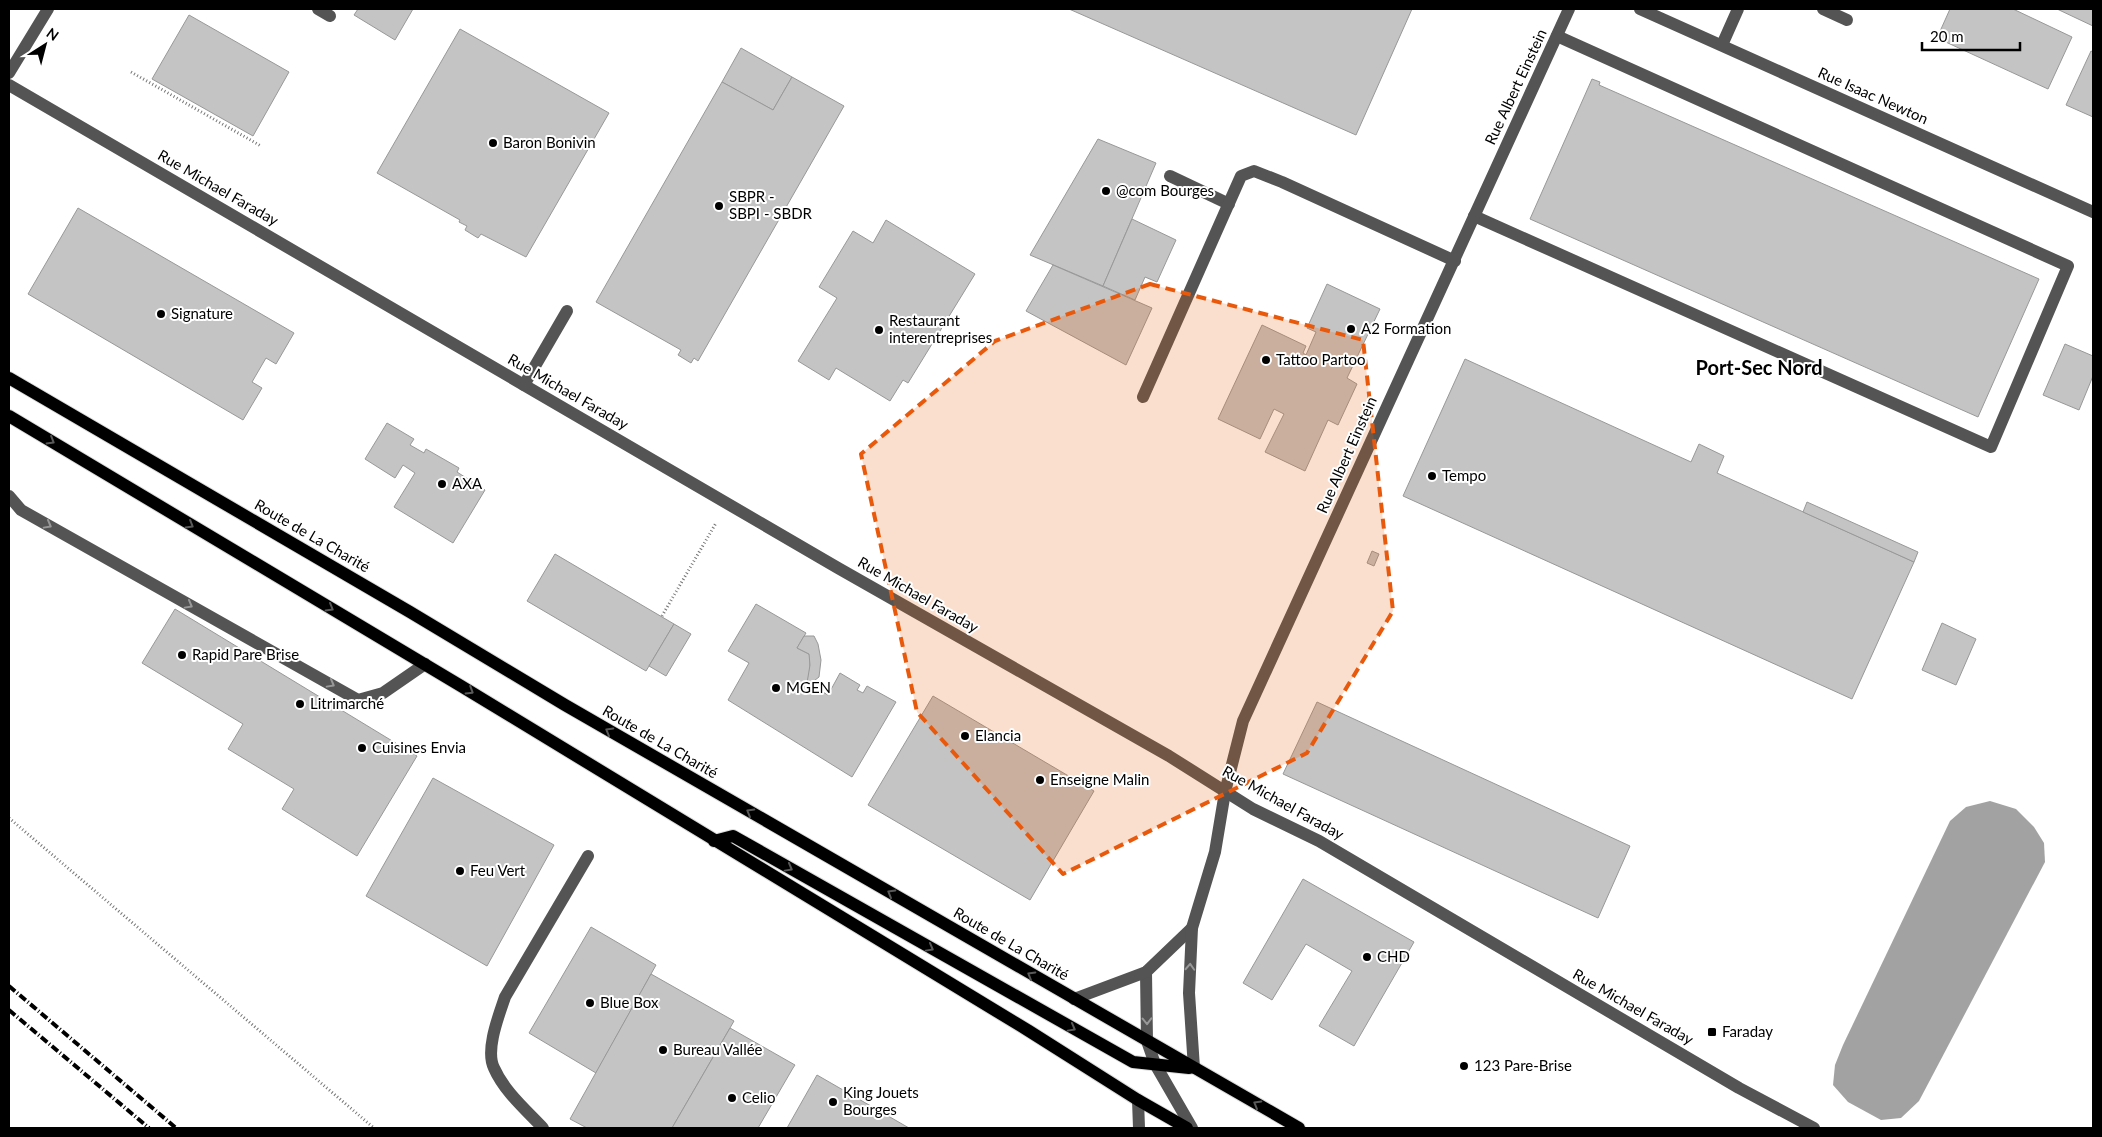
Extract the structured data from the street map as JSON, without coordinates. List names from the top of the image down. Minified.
{"streets":{"main road":["Route de La Charité"],"street":["Rue Albert Einstein","Rue Isaac Newton","Rue Michael Faraday"]},"crossings":[["Rue Albert Einstein","Rue Michael Faraday"],["Rue Albert Einstein","Route de La Charité"]],"districts":["Port-Sec Nord"],"places":{"other":["Baron Bonivin","@com Bourges","SBPR - SBPI - SBDR","Signature","A2 Formation","Restaurant interentreprises","Tattoo Partoo","Tempo","AXA","Rapid Pare Brise","MGEN","Litrimarché","Elancia","Cuisines Envia","Enseigne Malin","Feu Vert","CHD","Blue Box","Bureau Vallée","123 Pare-Brise","Celio","King Jouets Bourges"],"transit":["Faraday"]},"scale_bar":"20 m","north":"top right"}
